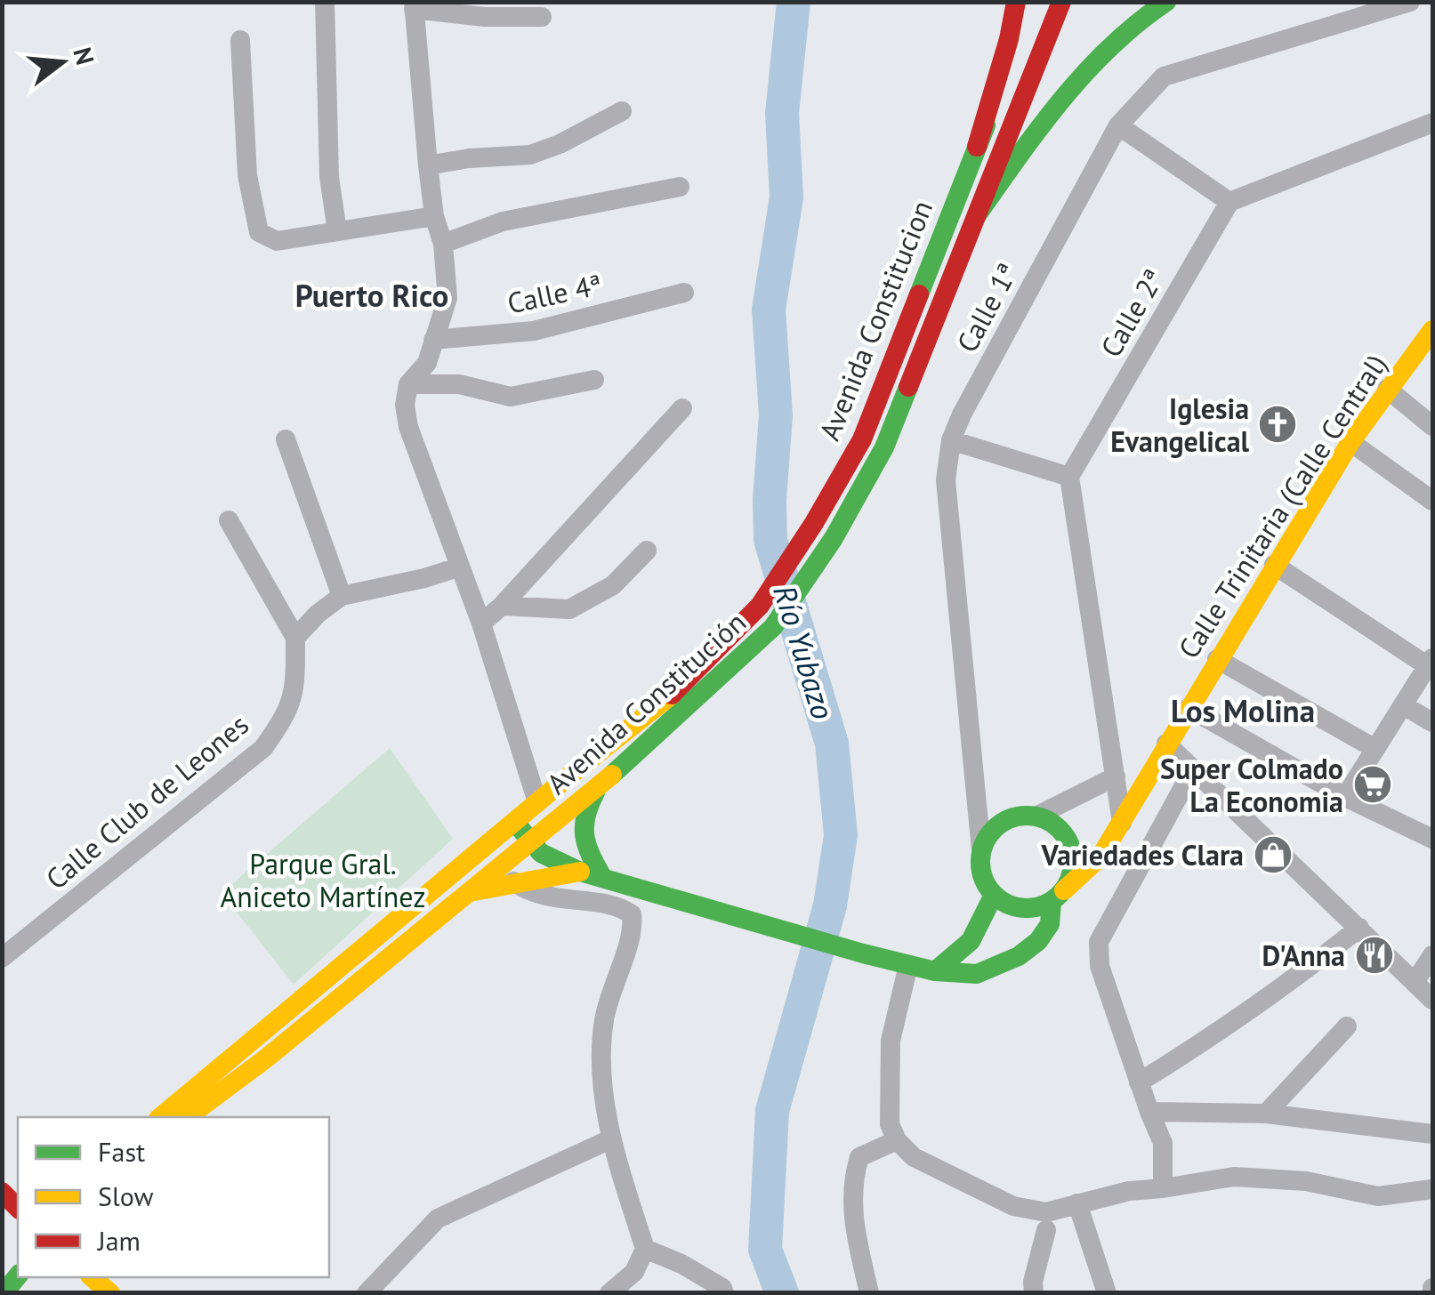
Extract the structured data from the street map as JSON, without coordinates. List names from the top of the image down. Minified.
{"streets":{"main road":["Avenida Constitucion","Calle Trinitaria (Calle Central)","Avenida Constitución"],"street":["Calle 4ª","Calle 1ª","Calle 2ª","Calle Club de Leones"]},"crossings":[["Calle 1ª","Calle Trinitaria (Calle Central)"],["Avenida Constitucion","Calle Trinitaria (Calle Central)"],["Calle Trinitaria (Calle Central)","Avenida Constitución"]],"districts":["Puerto Rico","Los Molina"],"water":["Río Yubazo"],"parks":["Parque Gral. Aniceto Martínez"],"places":{"church":["Iglesia Evangelical"],"supermarket":["Super Colmado La Economia"],"shop":["Variedades Clara"],"restaurant":["D'Anna"]},"legend":["Fast","Slow","Jam"],"north":"right"}
